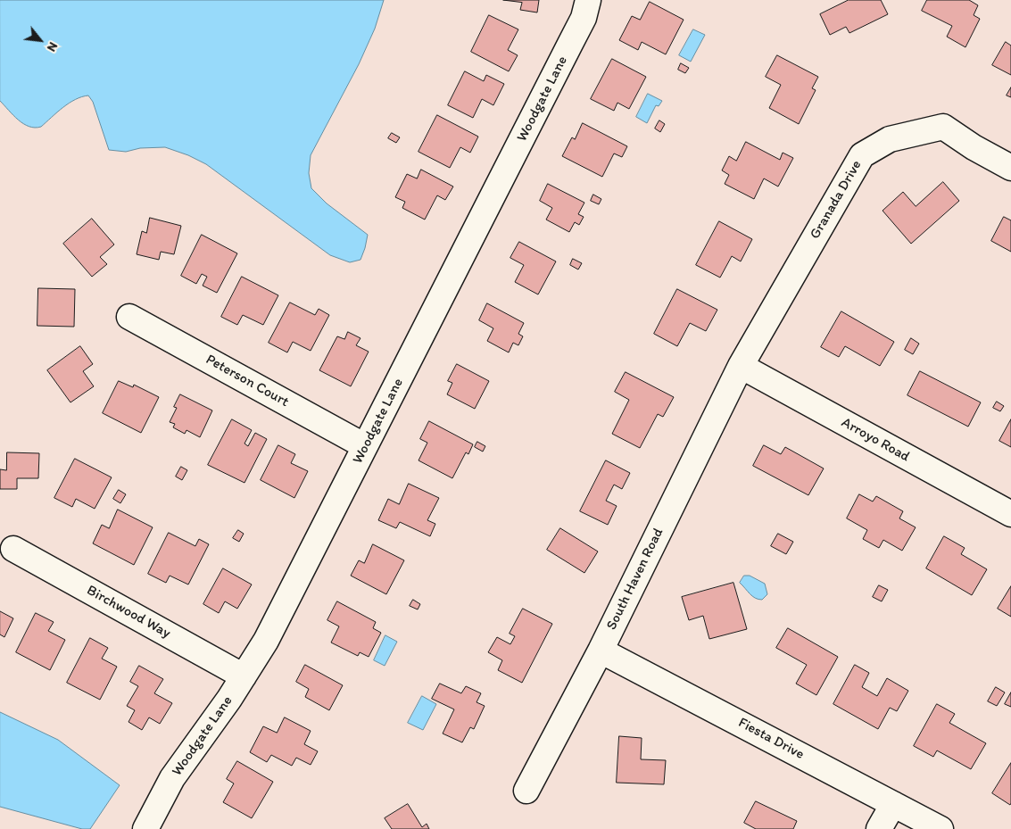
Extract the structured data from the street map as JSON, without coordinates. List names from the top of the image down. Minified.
{"streets":{"street":["Woodgate Lane","Granada Drive","Peterson Court","Arroyo Road","South Haven Road","Birchwood Way","Fiesta Drive"]},"crossings":[["Woodgate Lane","Peterson Court"],["Woodgate Lane","Birchwood Way"],["Granada Drive","Arroyo Road"],["Granada Drive","South Haven Road"],["Arroyo Road","South Haven Road"],["South Haven Road","Fiesta Drive"]],"north":"bottom right"}
